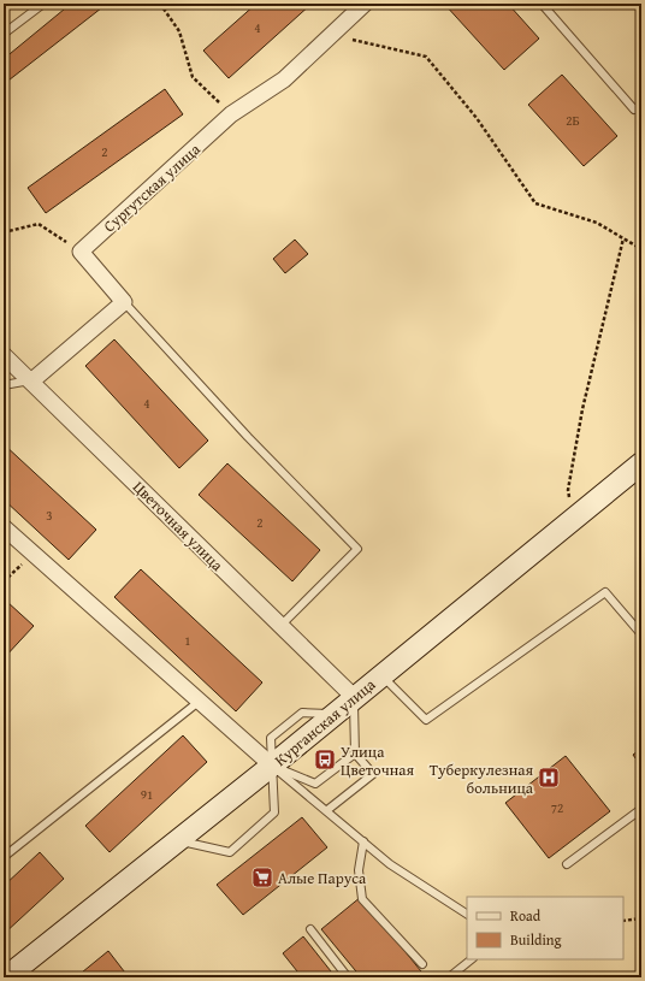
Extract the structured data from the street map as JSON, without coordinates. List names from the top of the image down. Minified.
{"streets":{"main road":["Курганская улица"],"street":["Сургутская улица","Цветочная улица"]},"crossings":[["Цветочная улица","Курганская улица"]],"places":{"bus stop":["Улица Цветочная"],"hospital":["Туберкулезная больница"],"supermarket":["Алые Паруса"]},"house_numbers":["4","2Б","2","4","3","2","1","91","72"],"legend":["Road","Building"]}
